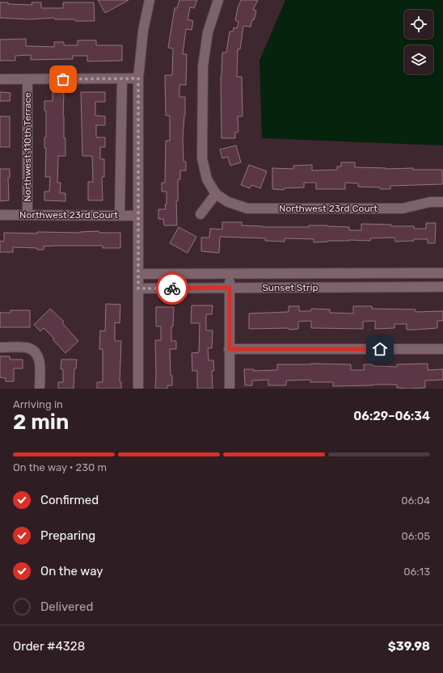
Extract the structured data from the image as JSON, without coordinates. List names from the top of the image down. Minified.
{"streets":{"street":["Northwest 110th Terrace","Northwest 23rd Court","Sunset Strip"]},"crossings":[["Northwest 110th Terrace","Northwest 23rd Court"]],"page":{"heading":["2 min","Arriving in","06:29–06:34"],"panel":["Order #4328","$39.98"],"bar":"On the way · 230 m","list":[["Confirmed","06:04"],["Preparing","06:05"],["On the way","06:13"],"Delivered"]}}
